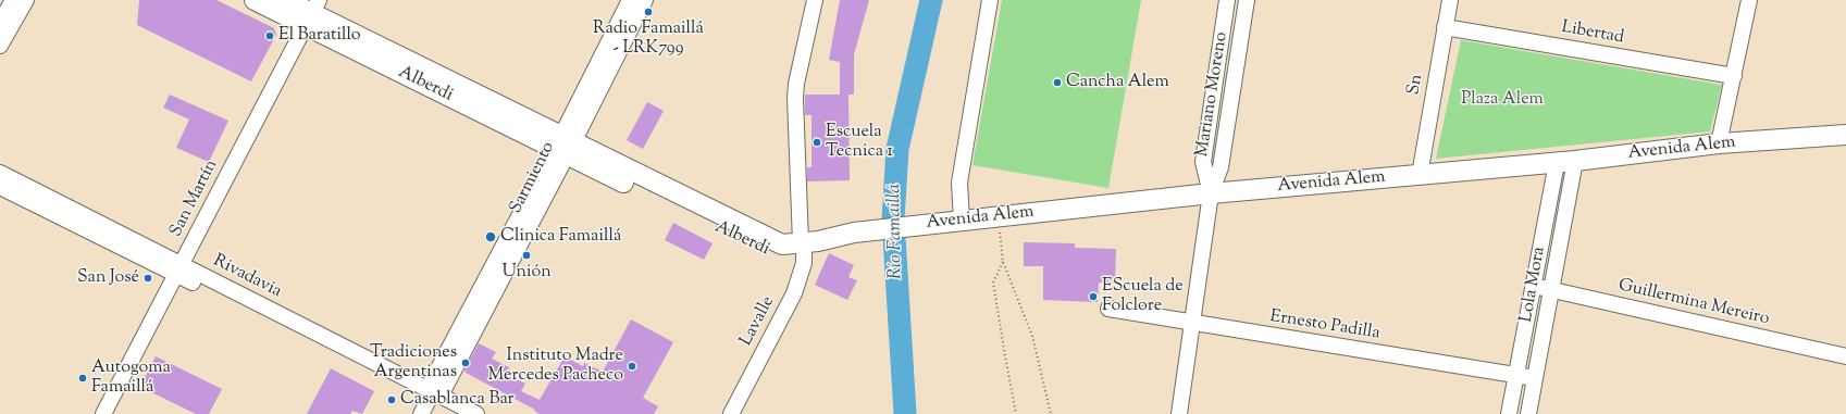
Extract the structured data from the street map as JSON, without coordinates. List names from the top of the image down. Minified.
{"streets":{"street":["Libertad","Alberdi","Sn","Mariano Moreno","Avenida Alem","Sarmiento","San Martín","Rivadavia","Lola Mora","Guillermina Mereiro","Lavalle","Ernesto Padilla"]},"crossings":[["Libertad","Sn"],["Alberdi","Avenida Alem"],["Alberdi","Sarmiento"],["Alberdi","San Martín"],["Alberdi","Lavalle"],["Sn","Avenida Alem"],["Mariano Moreno","Avenida Alem"],["Mariano Moreno","Ernesto Padilla"],["Avenida Alem","Lola Mora"],["Avenida Alem","Lavalle"],["Sarmiento","Rivadavia"],["San Martín","Rivadavia"],["Lola Mora","Guillermina Mereiro"],["Lola Mora","Ernesto Padilla"]],"water":["Río Famaillá"],"parks":["Plaza Alem"],"places":["Radio Famaillá - LRK799","El Baratillo","Cancha Alem","Escuela Tecnica 1","Clinica Famaillá","Unión","San José","EScuela de Folclore","Tradiciones Argentinas","Instituto Madre Mercedes Pacheco","Autogoma Famaillá","Casablanca Bar"]}
